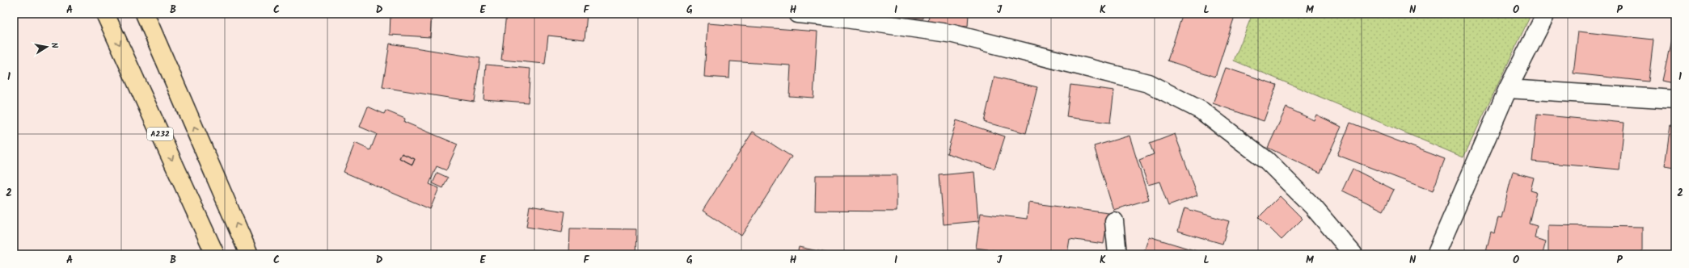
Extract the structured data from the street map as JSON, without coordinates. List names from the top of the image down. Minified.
{"streets":{"highway":["A232"]},"north":"right","grid":{"columns":["A","B","C","D","E","F","G","H","I","J","K","L","M","N","O","P"],"rows":["1","2"]}}
